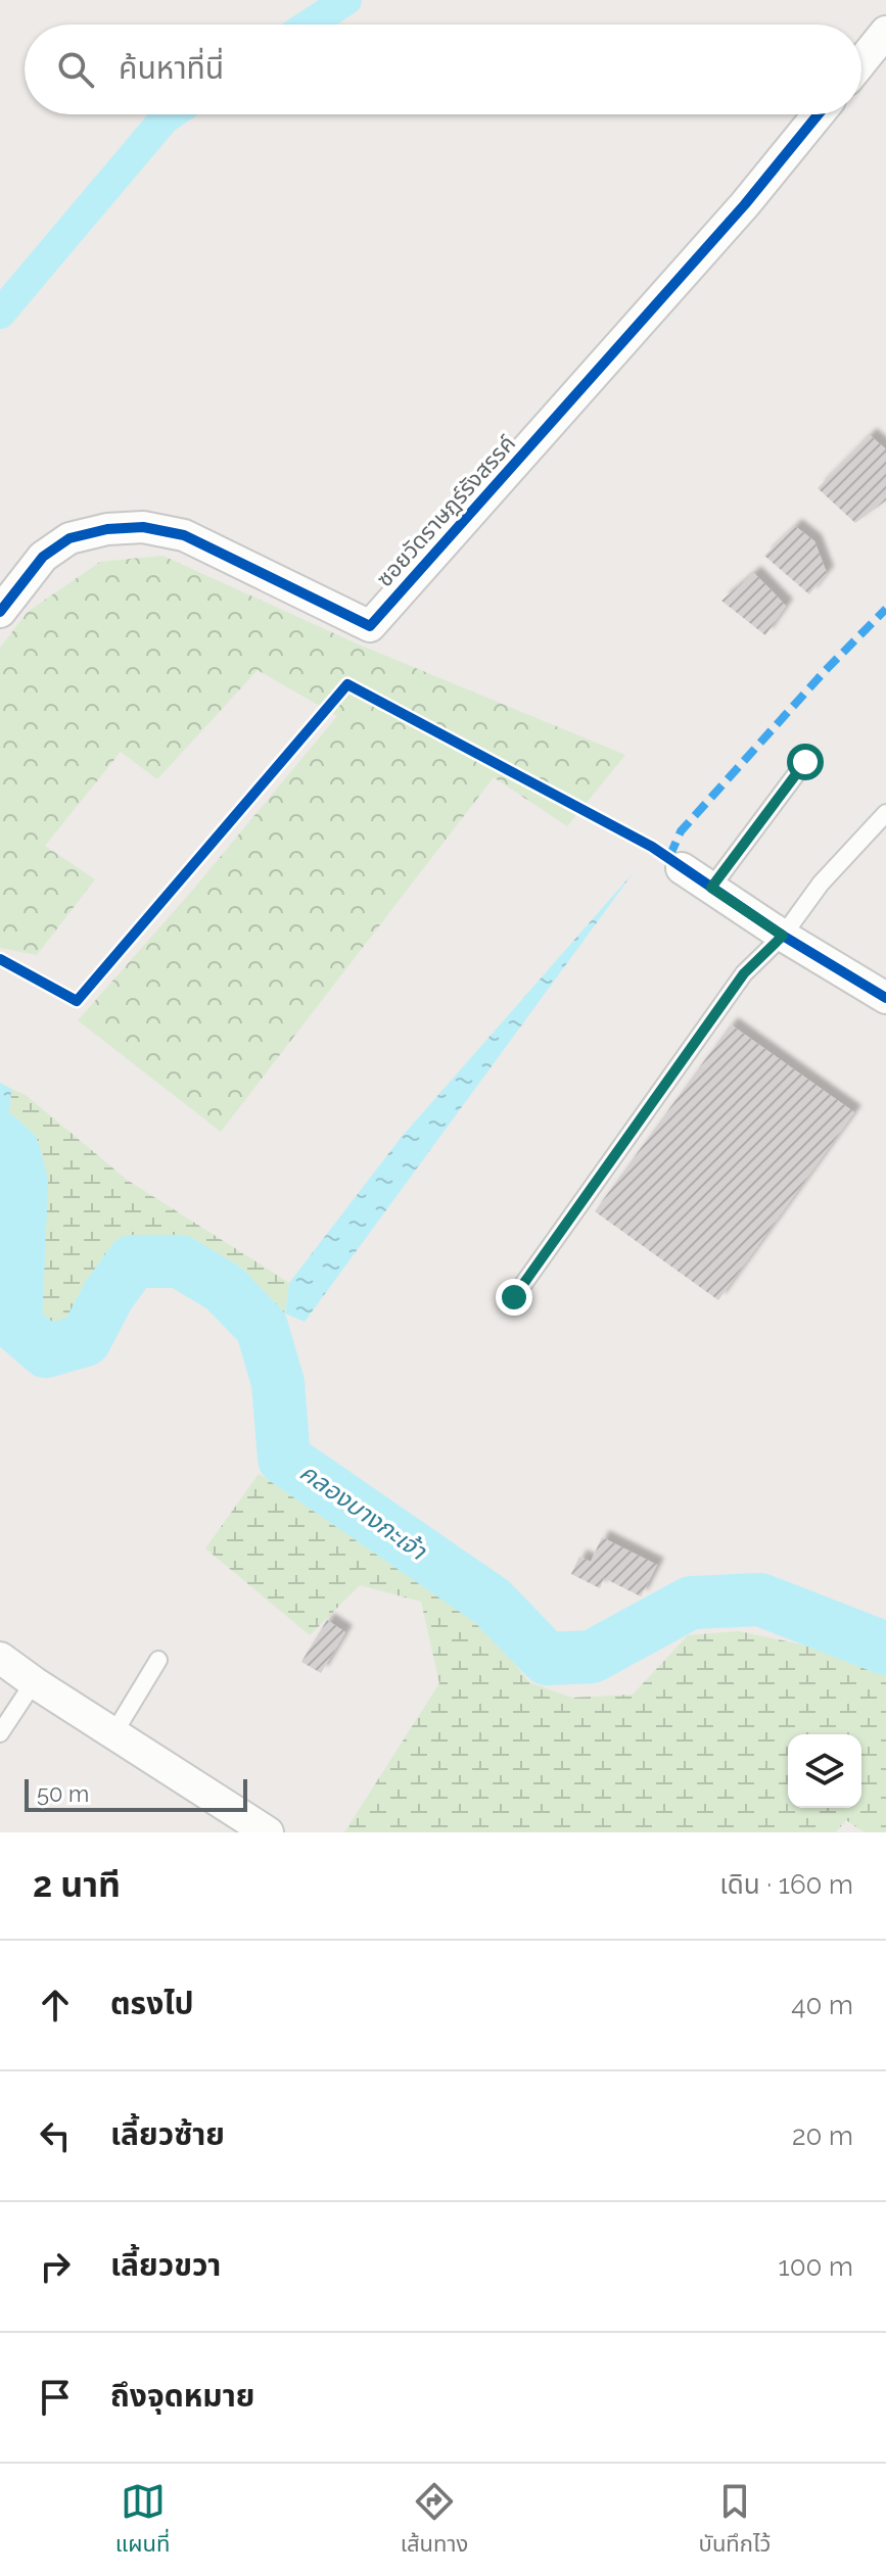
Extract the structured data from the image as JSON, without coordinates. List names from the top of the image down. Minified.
{"streets":{"street":["ซอยวัดราษฎร์รังสรรค์"]},"water":["คลองบางกะเจ้า"],"scale_bar":"50 m","page":{"search":"ค้นหาที่นี่","scale":"50 m","heading":["2 นาที","เดิน · 160 m"],"list":[["ตรงไป","40 m"],["เลี้ยวซ้าย","20 m"],["เลี้ยวขวา","100 m"],"ถึงจุดหมาย"],"nav":["แผนที่","เส้นทาง","บันทึกไว้"]}}
